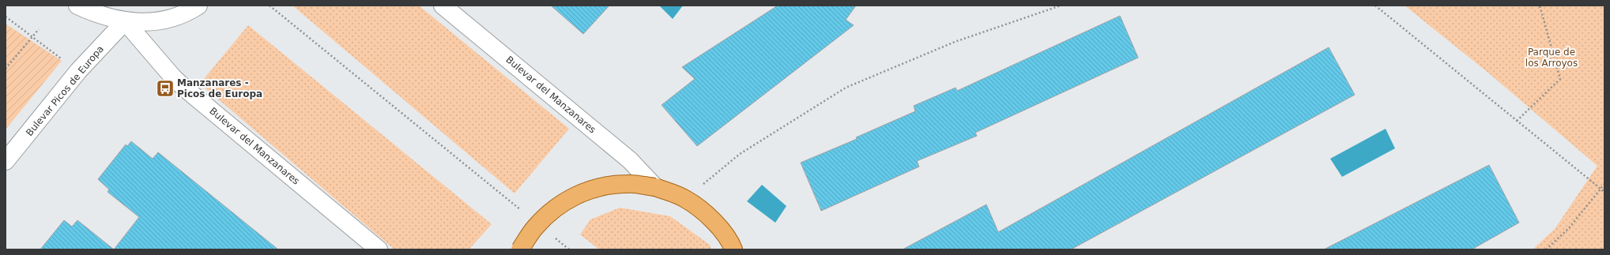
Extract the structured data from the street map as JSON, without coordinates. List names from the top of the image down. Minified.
{"streets":{"street":["Bulevar Picos de Europa","Bulevar del Manzanares"]},"crossings":[["Bulevar Picos de Europa","Bulevar del Manzanares"]],"parks":["Parque de los Arroyos"],"places":{"bus stop":["Manzanares - Picos de Europa"]}}
